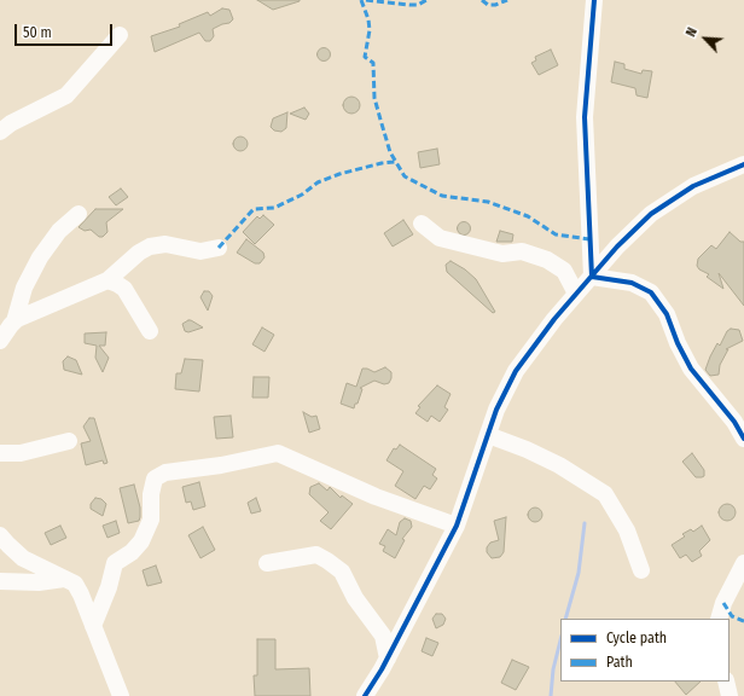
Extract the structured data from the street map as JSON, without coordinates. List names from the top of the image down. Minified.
{"legend":["Cycle path","Path"],"scale_bar":"50 m","north":"top left"}
